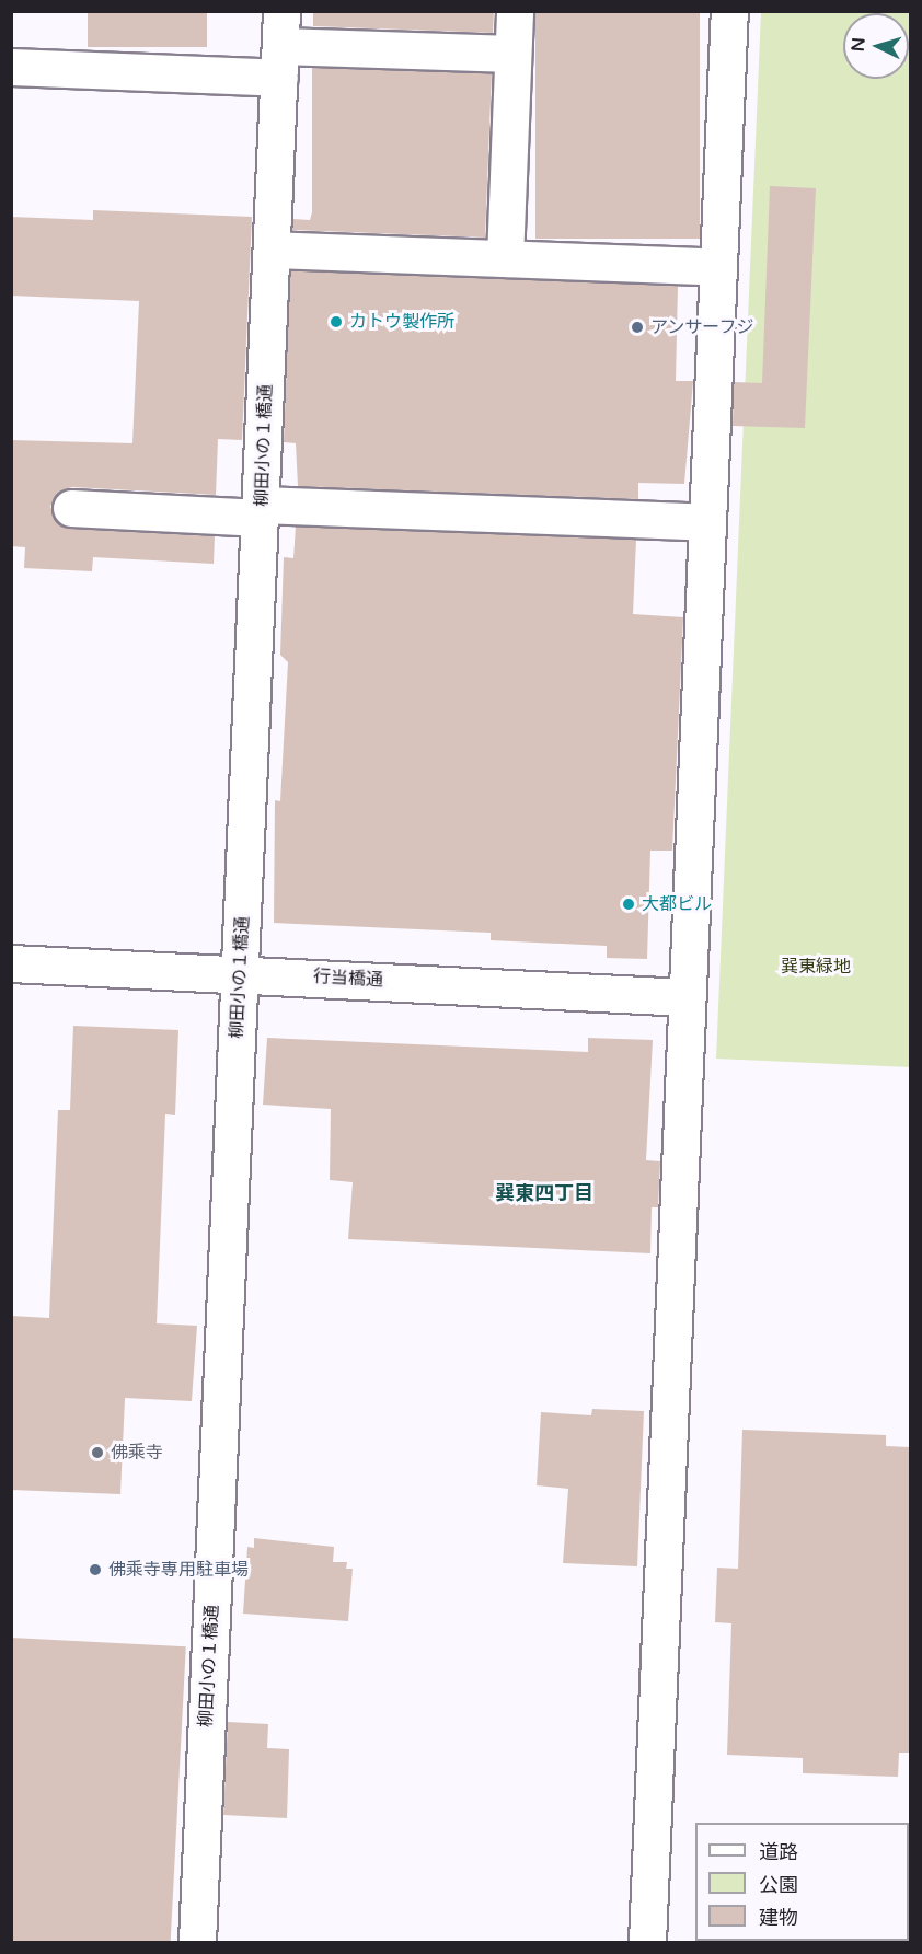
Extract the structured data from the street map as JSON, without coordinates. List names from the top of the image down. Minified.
{"streets":{"street":["柳田小の１橋通","行当橋通"]},"crossings":[["柳田小の１橋通","行当橋通"]],"districts":["巽東四丁目"],"parks":["巽東緑地"],"places":["カトウ製作所","アンサーフジ","大都ビル","佛乘寺","佛乘寺専用駐車場"],"legend":["道路","公園","建物"],"north":"left"}
